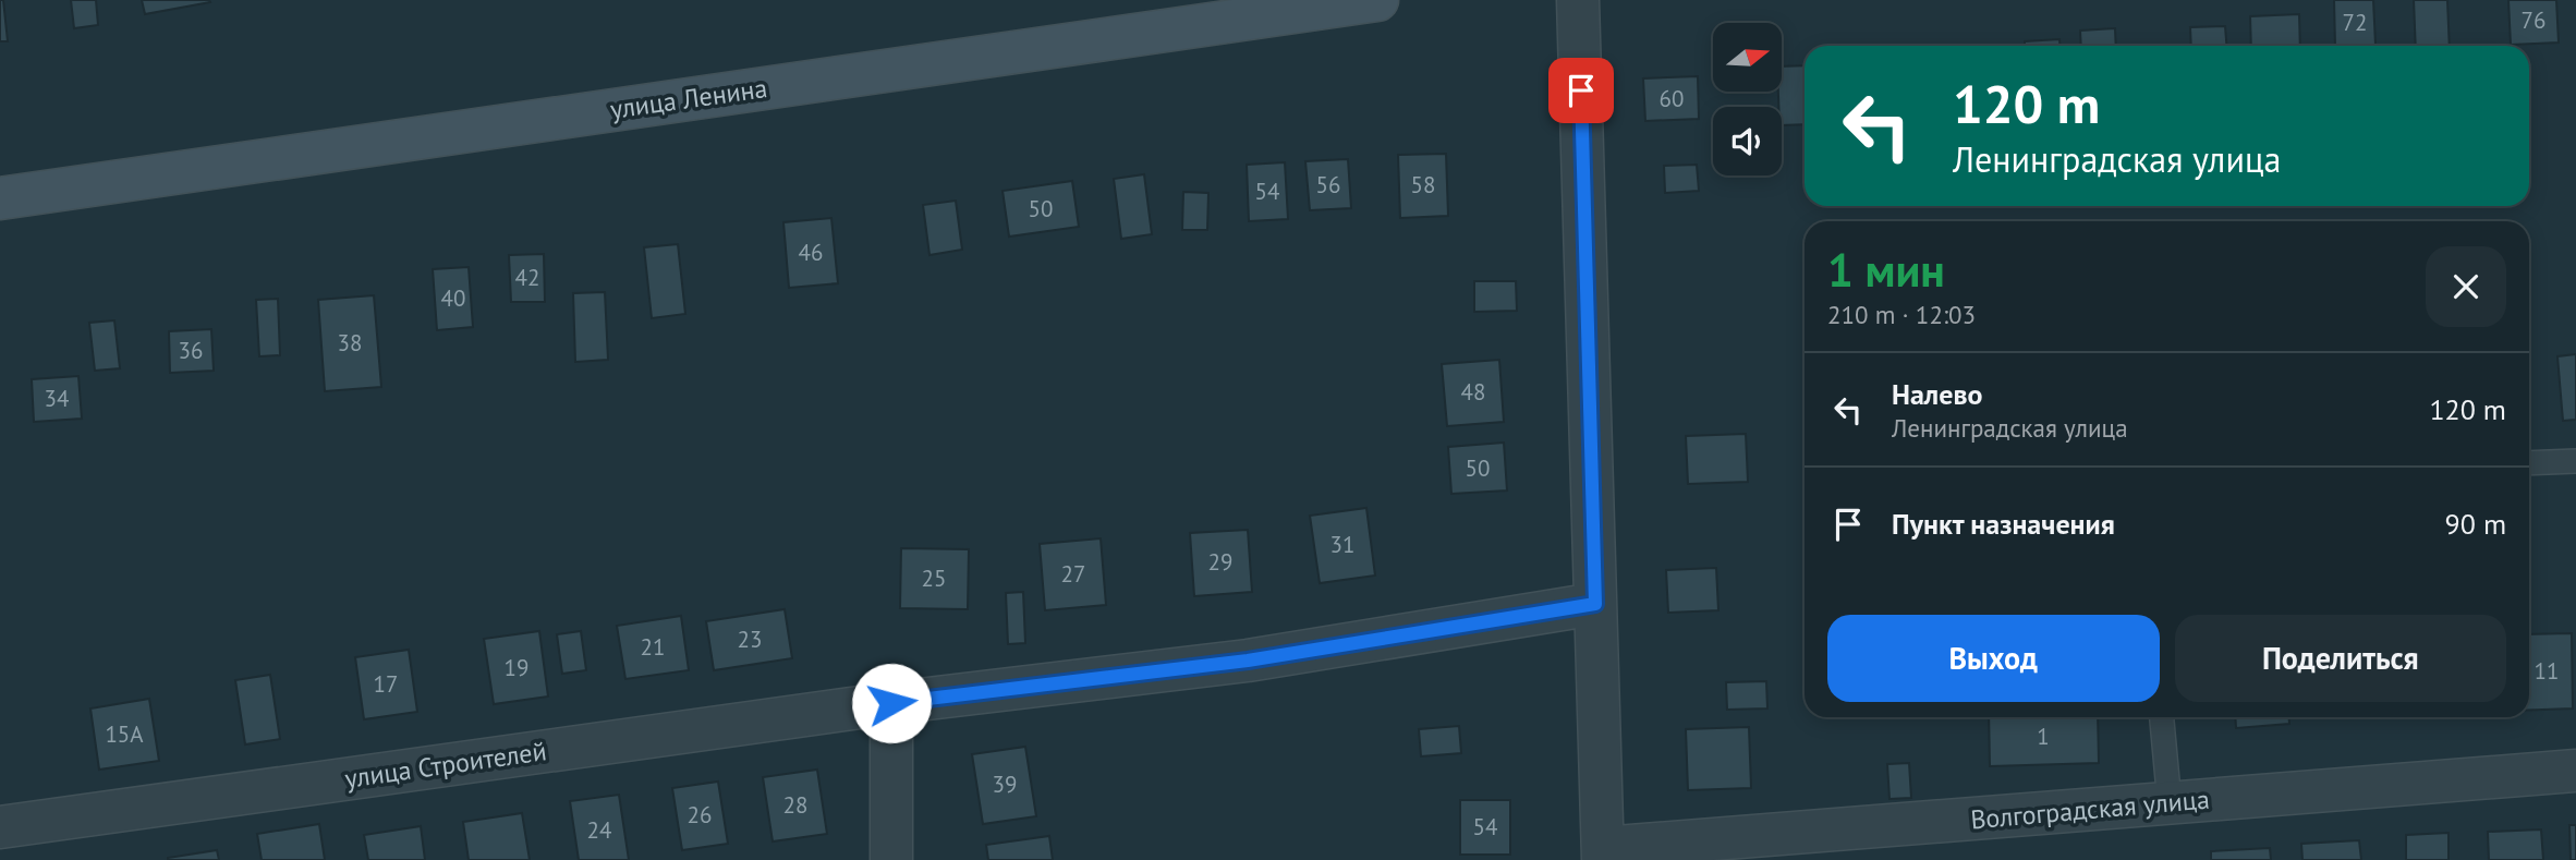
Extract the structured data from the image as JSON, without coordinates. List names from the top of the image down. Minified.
{"streets":{"main road":["улица Ленина"],"street":["улица Строителей","Волгоградская улица"]},"house_numbers":["76","72","60","56","58","54","50","46","42","40","38","36","48","34","50","31","29","27","25","23","21","19","11","17","15А","1","39","28","26","54","24"],"north":"right","page":{"turn":["120 m","Ленинградская улица"],"heading":["1 мин","210 m · 12:03"],"list":[{"name":"Налево","note":"Ленинградская улица","value":"120 m"},{"name":"Пункт назначения","value":"90 m"}],"buttons":["Выход","Поделиться"]}}
